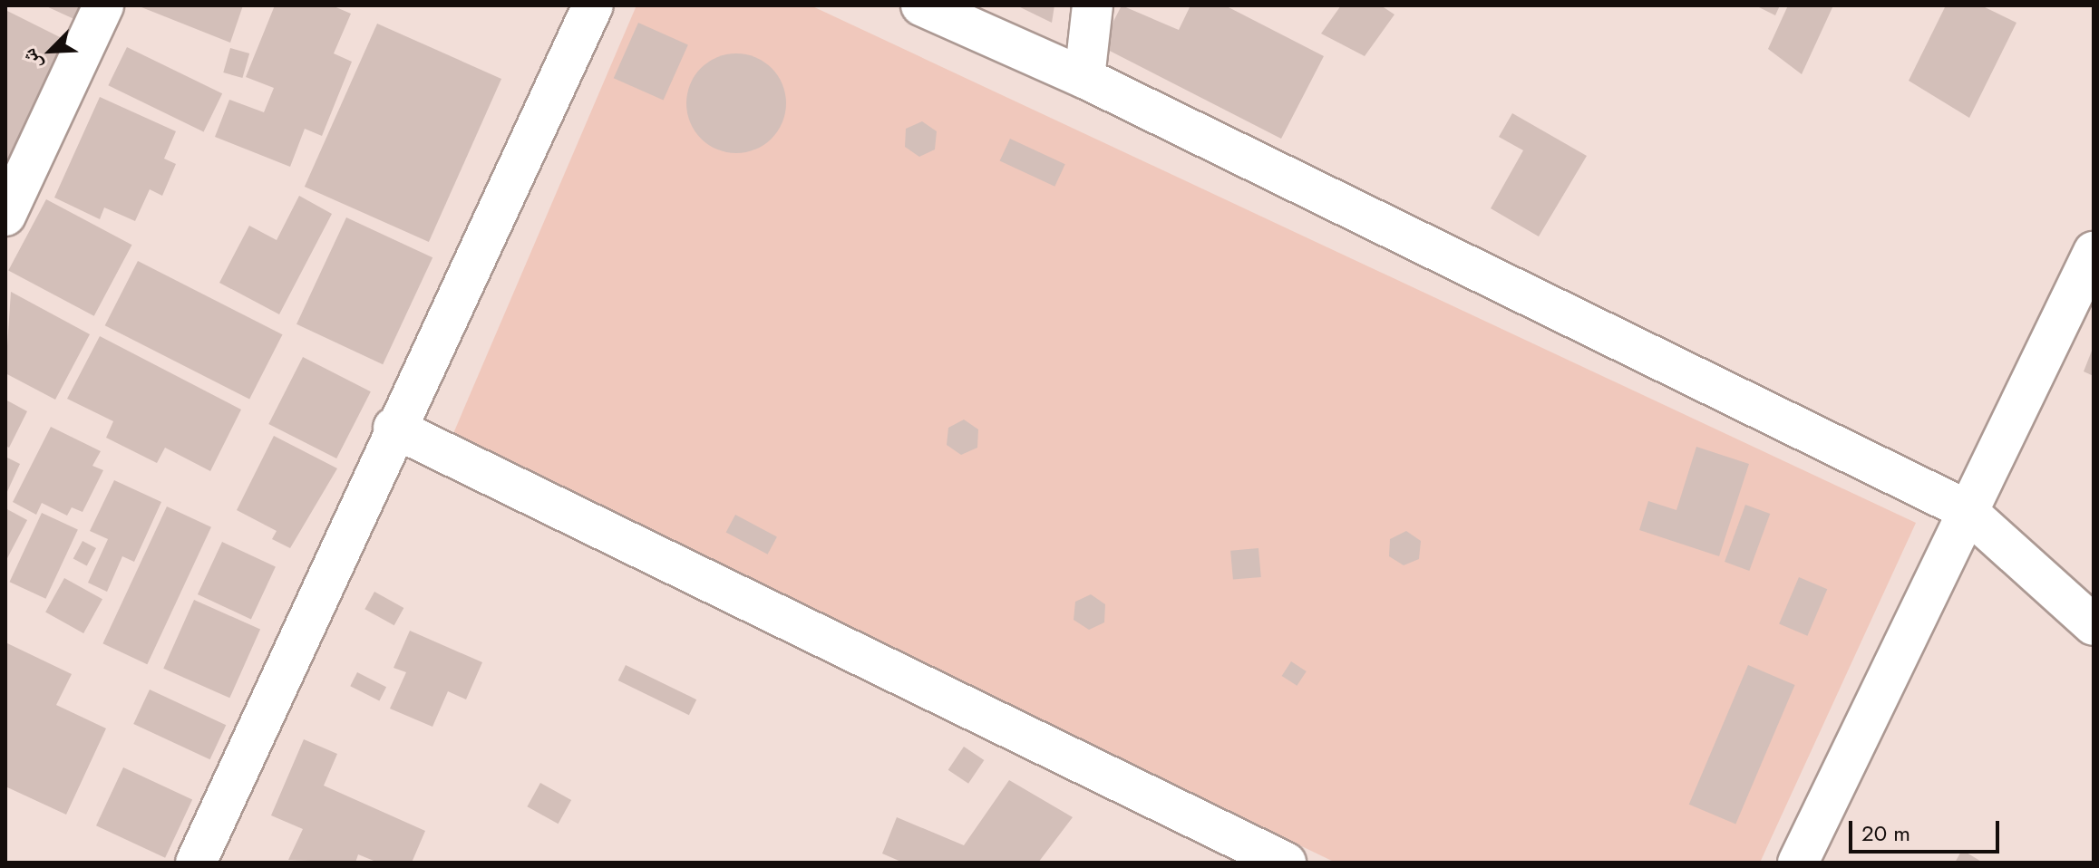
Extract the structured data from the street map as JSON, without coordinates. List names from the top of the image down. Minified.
{"scale_bar":"20 m","north":"bottom left"}
